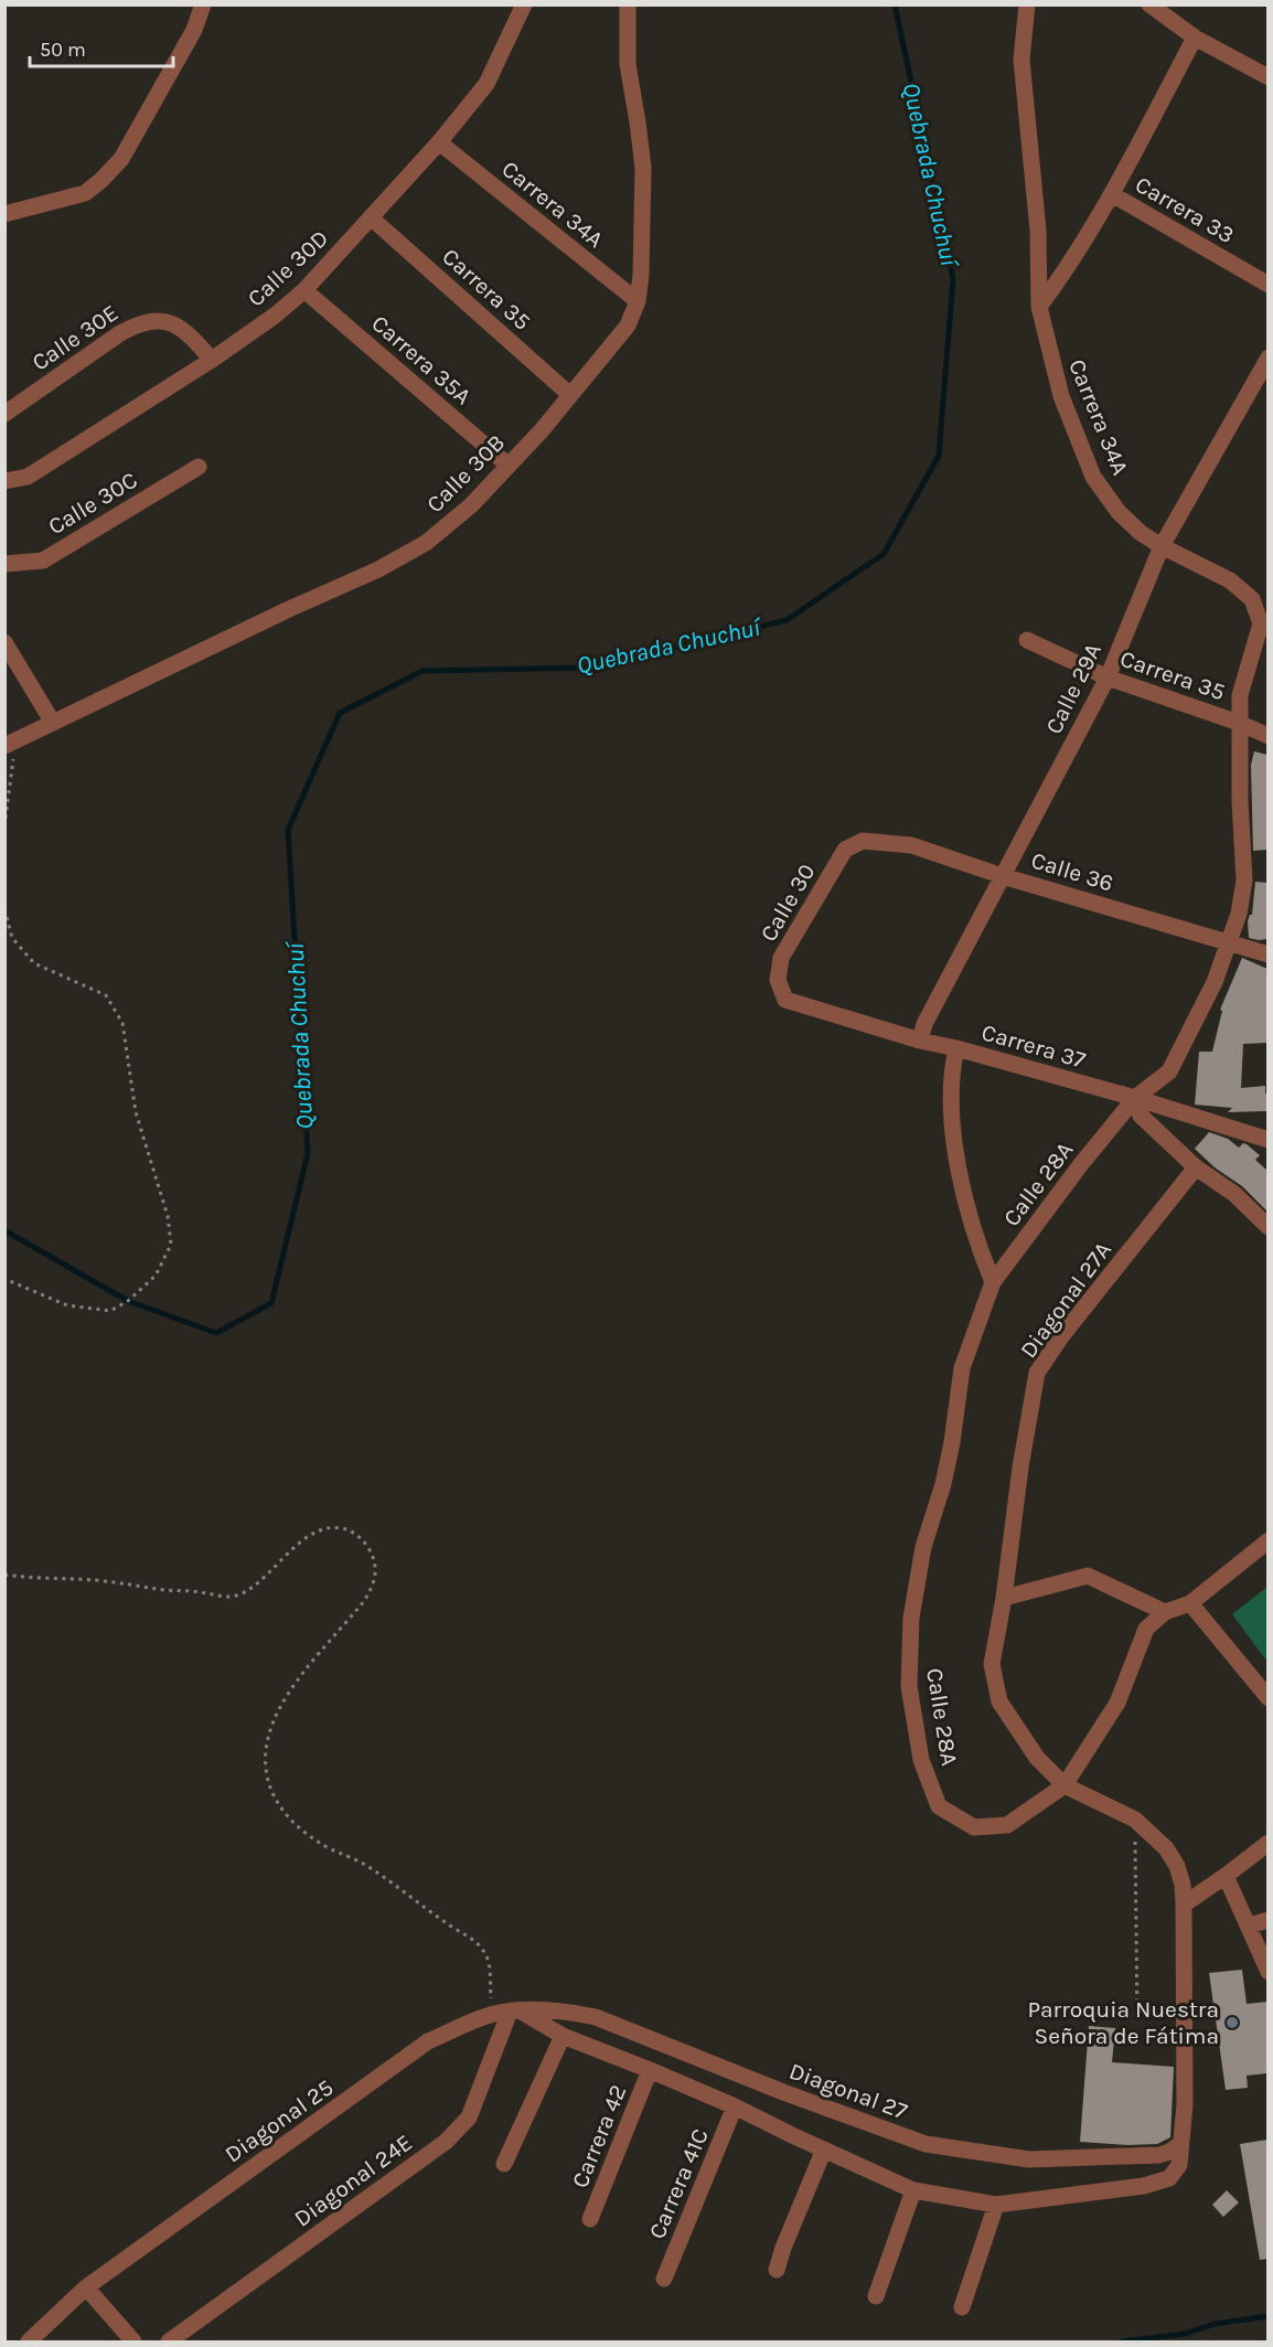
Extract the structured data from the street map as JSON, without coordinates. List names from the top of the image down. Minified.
{"streets":{"street":["Carrera 34A","Carrera 33","Calle 30D","Carrera 35","Calle 30E","Carrera 35A","Calle 30B","Calle 30C","Calle 29A","Calle 36","Calle 30","Carrera 37","Calle 28A","Diagonal 27A","Diagonal 27","Diagonal 25","Carrera 42","Diagonal 24E","Carrera 41C"]},"crossings":[["Carrera 34A","Calle 30D"],["Carrera 34A","Calle 30B"],["Carrera 34A","Calle 29A"],["Carrera 34A","Calle 28A"],["Calle 30D","Carrera 35"],["Calle 30D","Calle 30E"],["Calle 30D","Carrera 35A"],["Carrera 35","Calle 30B"],["Carrera 35","Calle 29A"],["Carrera 35","Calle 28A"],["Carrera 35A","Calle 30B"],["Calle 29A","Calle 36"],["Calle 29A","Carrera 37"],["Calle 36","Calle 30"],["Calle 36","Calle 28A"],["Calle 30","Carrera 37"],["Carrera 37","Calle 28A"],["Calle 28A","Diagonal 27A"],["Diagonal 27A","Diagonal 27"],["Diagonal 27A","Diagonal 25"],["Diagonal 27A","Carrera 42"],["Diagonal 27A","Diagonal 24E"],["Diagonal 27A","Carrera 41C"],["Diagonal 27","Diagonal 25"],["Diagonal 27","Diagonal 24E"],["Diagonal 25","Diagonal 24E"]],"water":["Quebrada Chuchuí"],"places":["Parroquia Nuestra Señora de Fátima"],"scale_bar":"50 m"}
